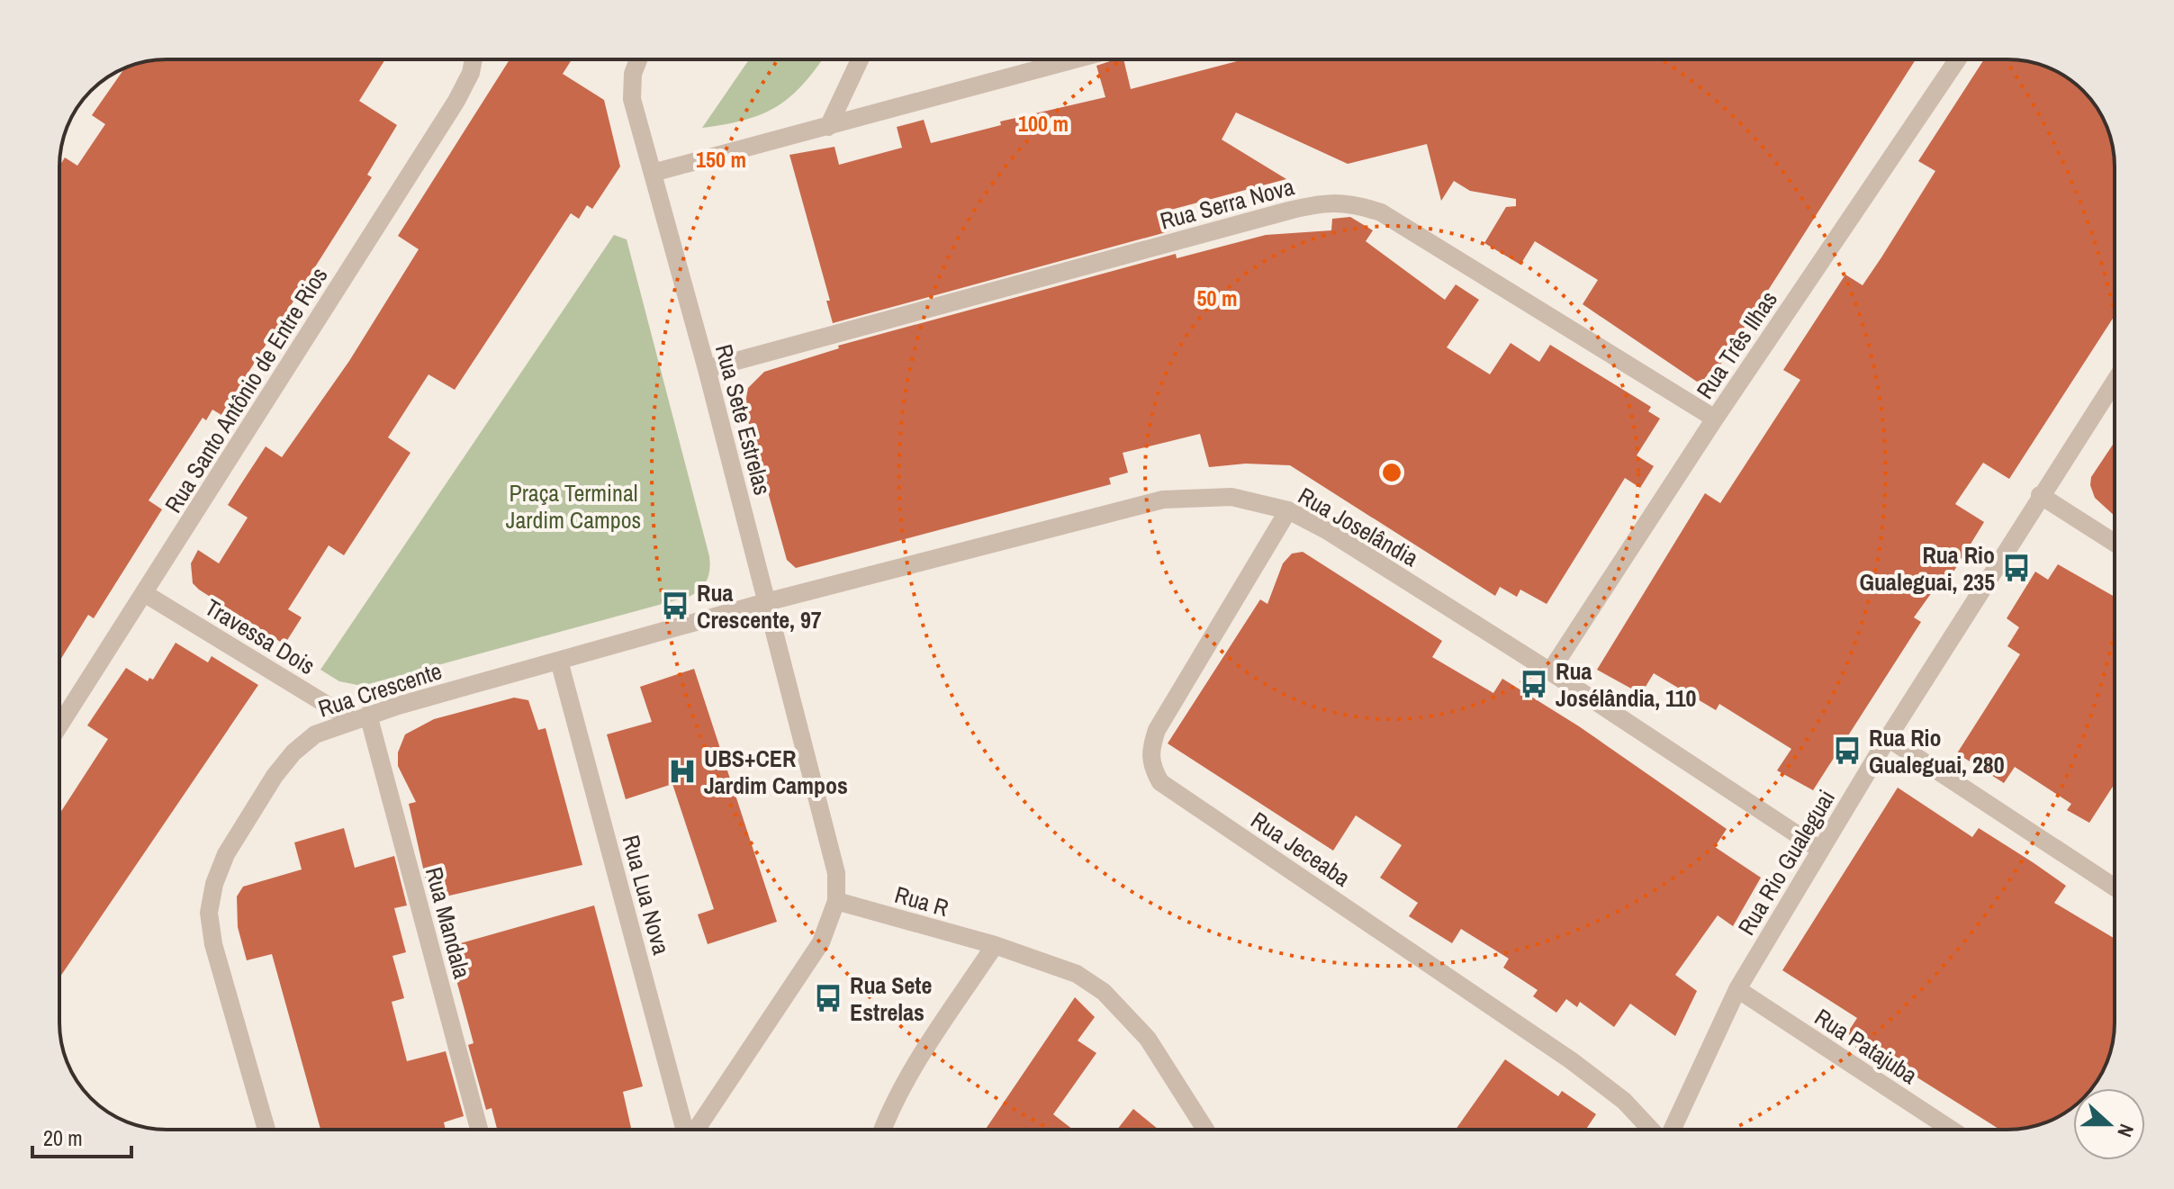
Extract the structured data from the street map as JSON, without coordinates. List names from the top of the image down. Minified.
{"streets":{"street":["Rua Serra Nova","Rua Três Ilhas","Rua Santo Antônio de Entre Rios","Rua Sete Estrelas","Rua Joselândia","Travessa Dois","Rua Crescente","Rua Jeceaba","Rua Rio Gualeguai","Rua Lua Nova","Rua R","Rua Mandala","Rua Patajuba"]},"crossings":[["Rua Serra Nova","Rua Três Ilhas"],["Rua Serra Nova","Rua Sete Estrelas"],["Rua Três Ilhas","Rua Joselândia"],["Rua Santo Antônio de Entre Rios","Travessa Dois"],["Rua Sete Estrelas","Rua Joselândia"],["Rua Sete Estrelas","Rua Crescente"],["Rua Sete Estrelas","Rua R"],["Rua Joselândia","Rua Crescente"],["Rua Joselândia","Rua Jeceaba"],["Rua Joselândia","Rua Rio Gualeguai"],["Travessa Dois","Rua Crescente"],["Travessa Dois","Rua Mandala"],["Rua Crescente","Rua Lua Nova"],["Rua Crescente","Rua Mandala"],["Rua Rio Gualeguai","Rua Patajuba"]],"parks":["Praça Terminal Jardim Campos"],"places":{"bus stop":["Rua Rio Gualeguai, 235","Rua Crescente, 97","Rua Josélândia, 110","Rua Rio Gualeguai, 280","Rua Sete Estrelas"],"hospital":["UBS+CER Jardim Campos"]},"scale_bar":"20 m","north":"right","rings":["100 m","150 m","50 m"]}
